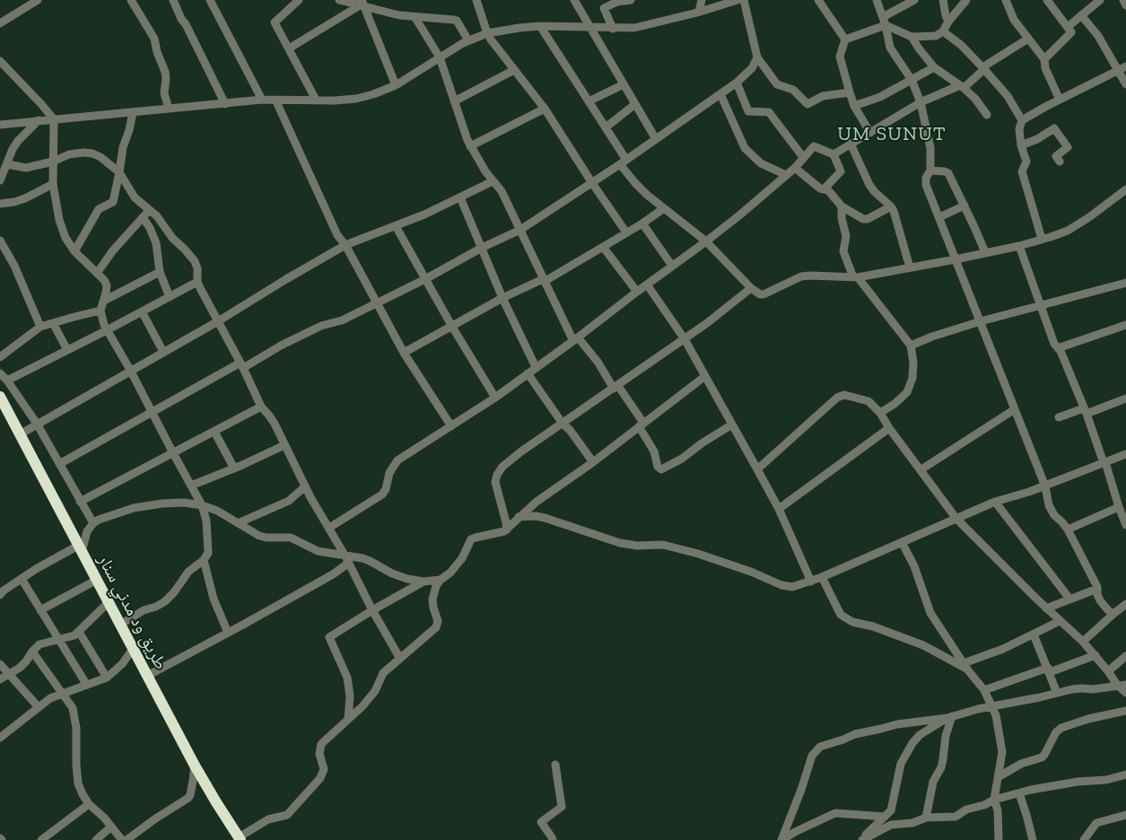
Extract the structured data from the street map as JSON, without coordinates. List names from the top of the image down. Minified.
{"streets":{"highway":["طريق ود مدني سنار"]},"districts":["UM SUNUT"]}
